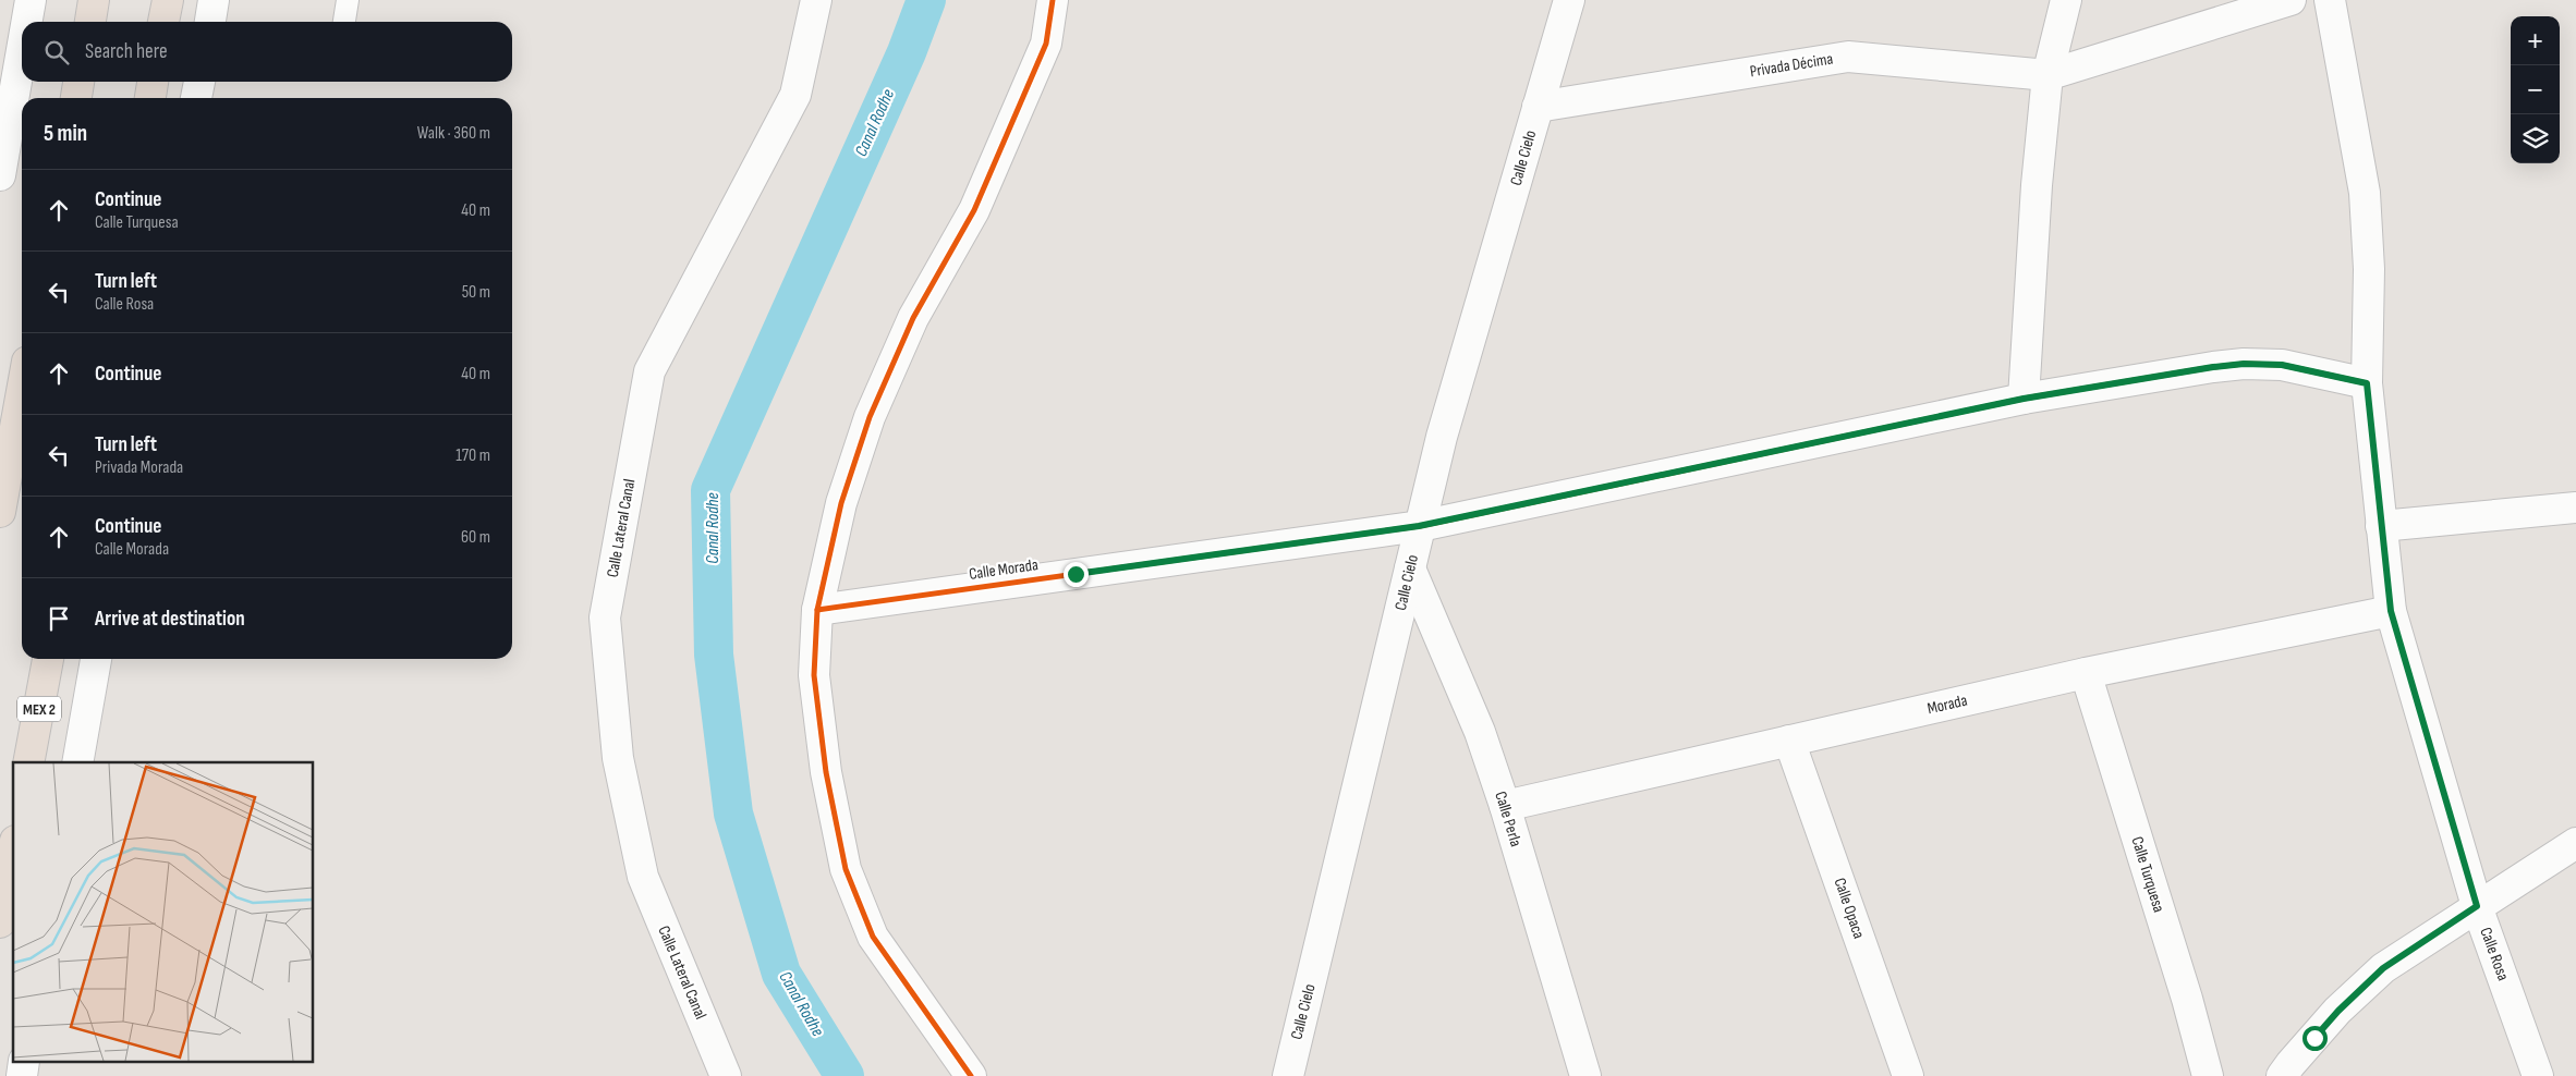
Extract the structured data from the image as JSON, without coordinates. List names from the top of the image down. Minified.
{"streets":{"highway":["MEX 2"],"street":["Privada Décima","Calle Cielo","Calle Lateral Canal","Calle Morada","Morada","Calle Perla","Calle Turquesa","Calle Opaca","Calle Rosa"]},"crossings":[["Privada Décima","Calle Cielo"],["Calle Cielo","Calle Morada"],["Calle Cielo","Calle Perla"],["Calle Morada","Calle Rosa"],["Morada","Calle Perla"],["Morada","Calle Turquesa"],["Morada","Calle Opaca"],["Morada","Calle Rosa"]],"water":["Canal Rodhe"],"page":{"map_buttons":["+","−"],"search":"Search here","heading":["5 min","Walk · 360 m"],"list":[["Continue","Calle Turquesa","40 m"],["Turn left","Calle Rosa","50 m"],["Continue","40 m"],["Turn left","Privada Morada","170 m"],["Continue","Calle Morada","60 m"],"Arrive at destination"]}}
